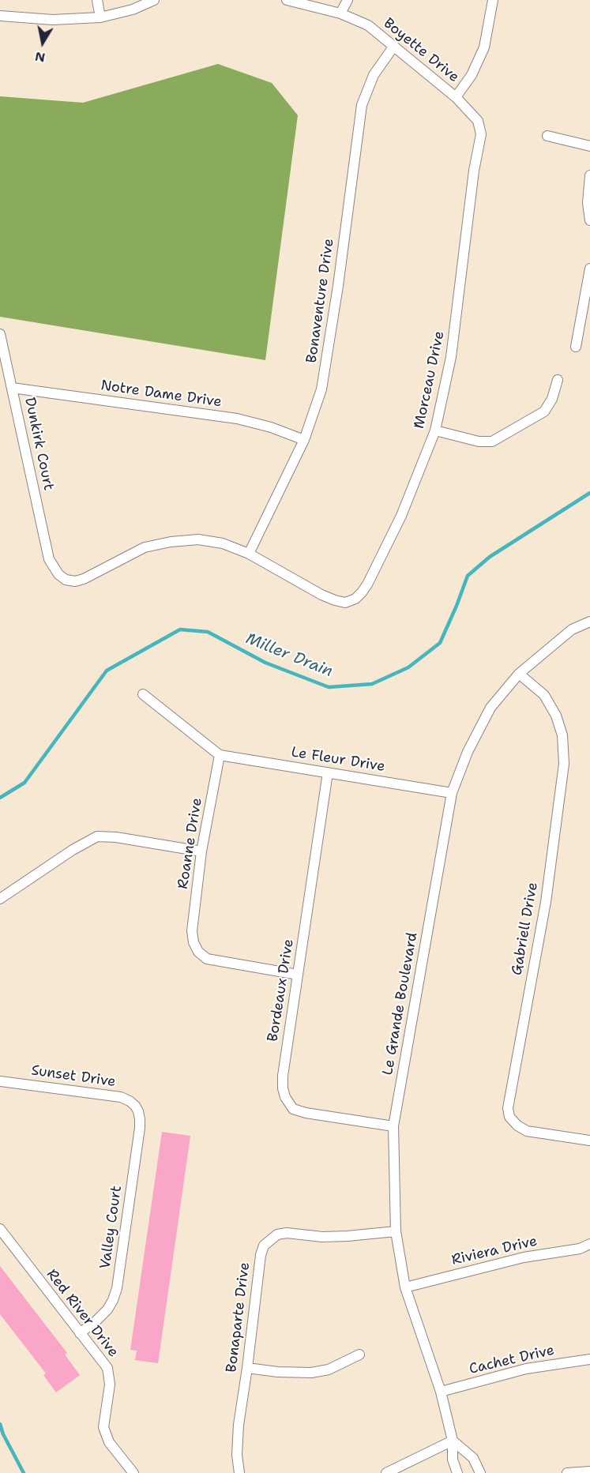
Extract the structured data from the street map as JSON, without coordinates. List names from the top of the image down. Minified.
{"streets":{"street":["Boyette Drive","Bonaventure Drive","Morceau Drive","Notre Dame Drive","Dunkirk Court","Le Fleur Drive","Roanne Drive","Gabriell Drive","Bordeaux Drive","Le Grande Boulevard","Sunset Drive","Valley Court","Riviera Drive","Red River Drive","Bonaparte Drive","Cachet Drive"]},"crossings":[["Boyette Drive","Bonaventure Drive"],["Boyette Drive","Morceau Drive"],["Bonaventure Drive","Morceau Drive"],["Bonaventure Drive","Notre Dame Drive"],["Morceau Drive","Dunkirk Court"],["Notre Dame Drive","Dunkirk Court"],["Le Fleur Drive","Roanne Drive"],["Le Fleur Drive","Bordeaux Drive"],["Le Fleur Drive","Le Grande Boulevard"],["Roanne Drive","Bordeaux Drive"],["Gabriell Drive","Le Grande Boulevard"],["Bordeaux Drive","Le Grande Boulevard"],["Le Grande Boulevard","Riviera Drive"],["Le Grande Boulevard","Bonaparte Drive"],["Le Grande Boulevard","Cachet Drive"],["Sunset Drive","Valley Court"],["Valley Court","Red River Drive"]],"water":["Miller Drain"],"north":"bottom"}
